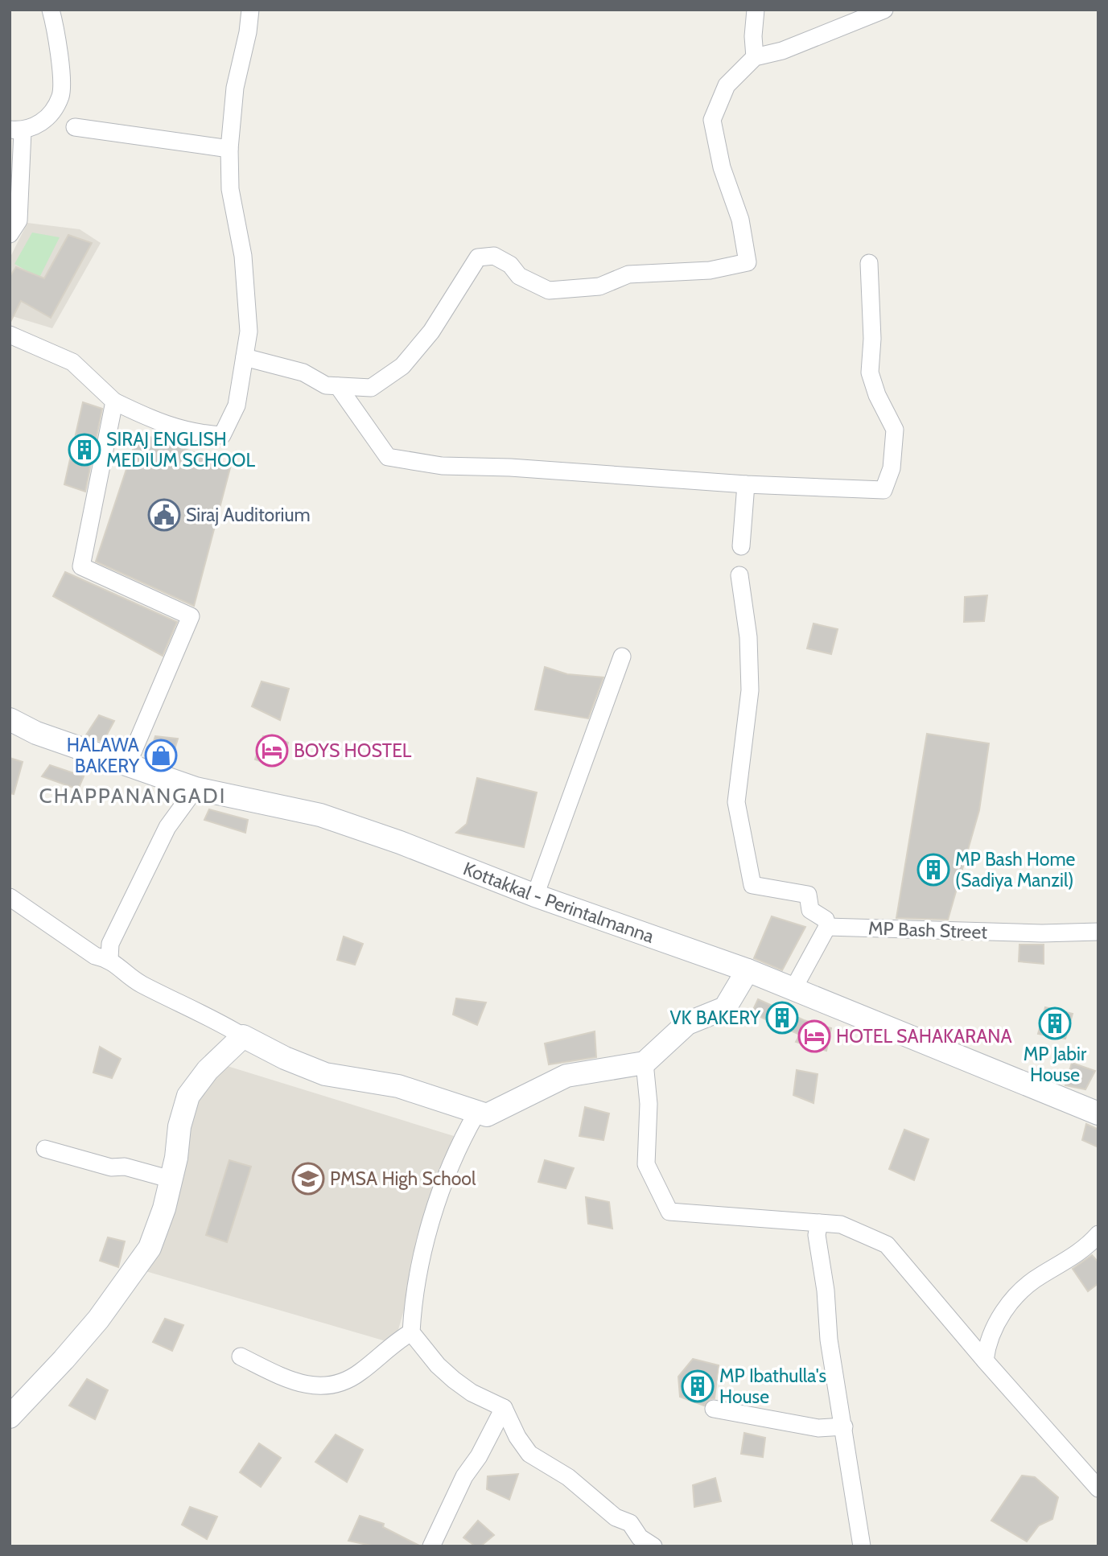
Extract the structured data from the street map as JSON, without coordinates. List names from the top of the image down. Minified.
{"streets":{"main road":["Kottakkal - Perintalmanna"],"street":["MP Bash Street"]},"districts":["CHAPPANANGADI"],"places":{"building":["SIRAJ ENGLISH MEDIUM SCHOOL","MP Bash Home (Sadiya Manzil)","VK BAKERY","MP Jabir House","MP Ibathulla's House"],"public building":["Siraj Auditorium"],"hotel":["BOYS HOSTEL","HOTEL SAHAKARANA"],"shop":["HALAWA BAKERY"],"school or university":["PMSA High School"]}}
